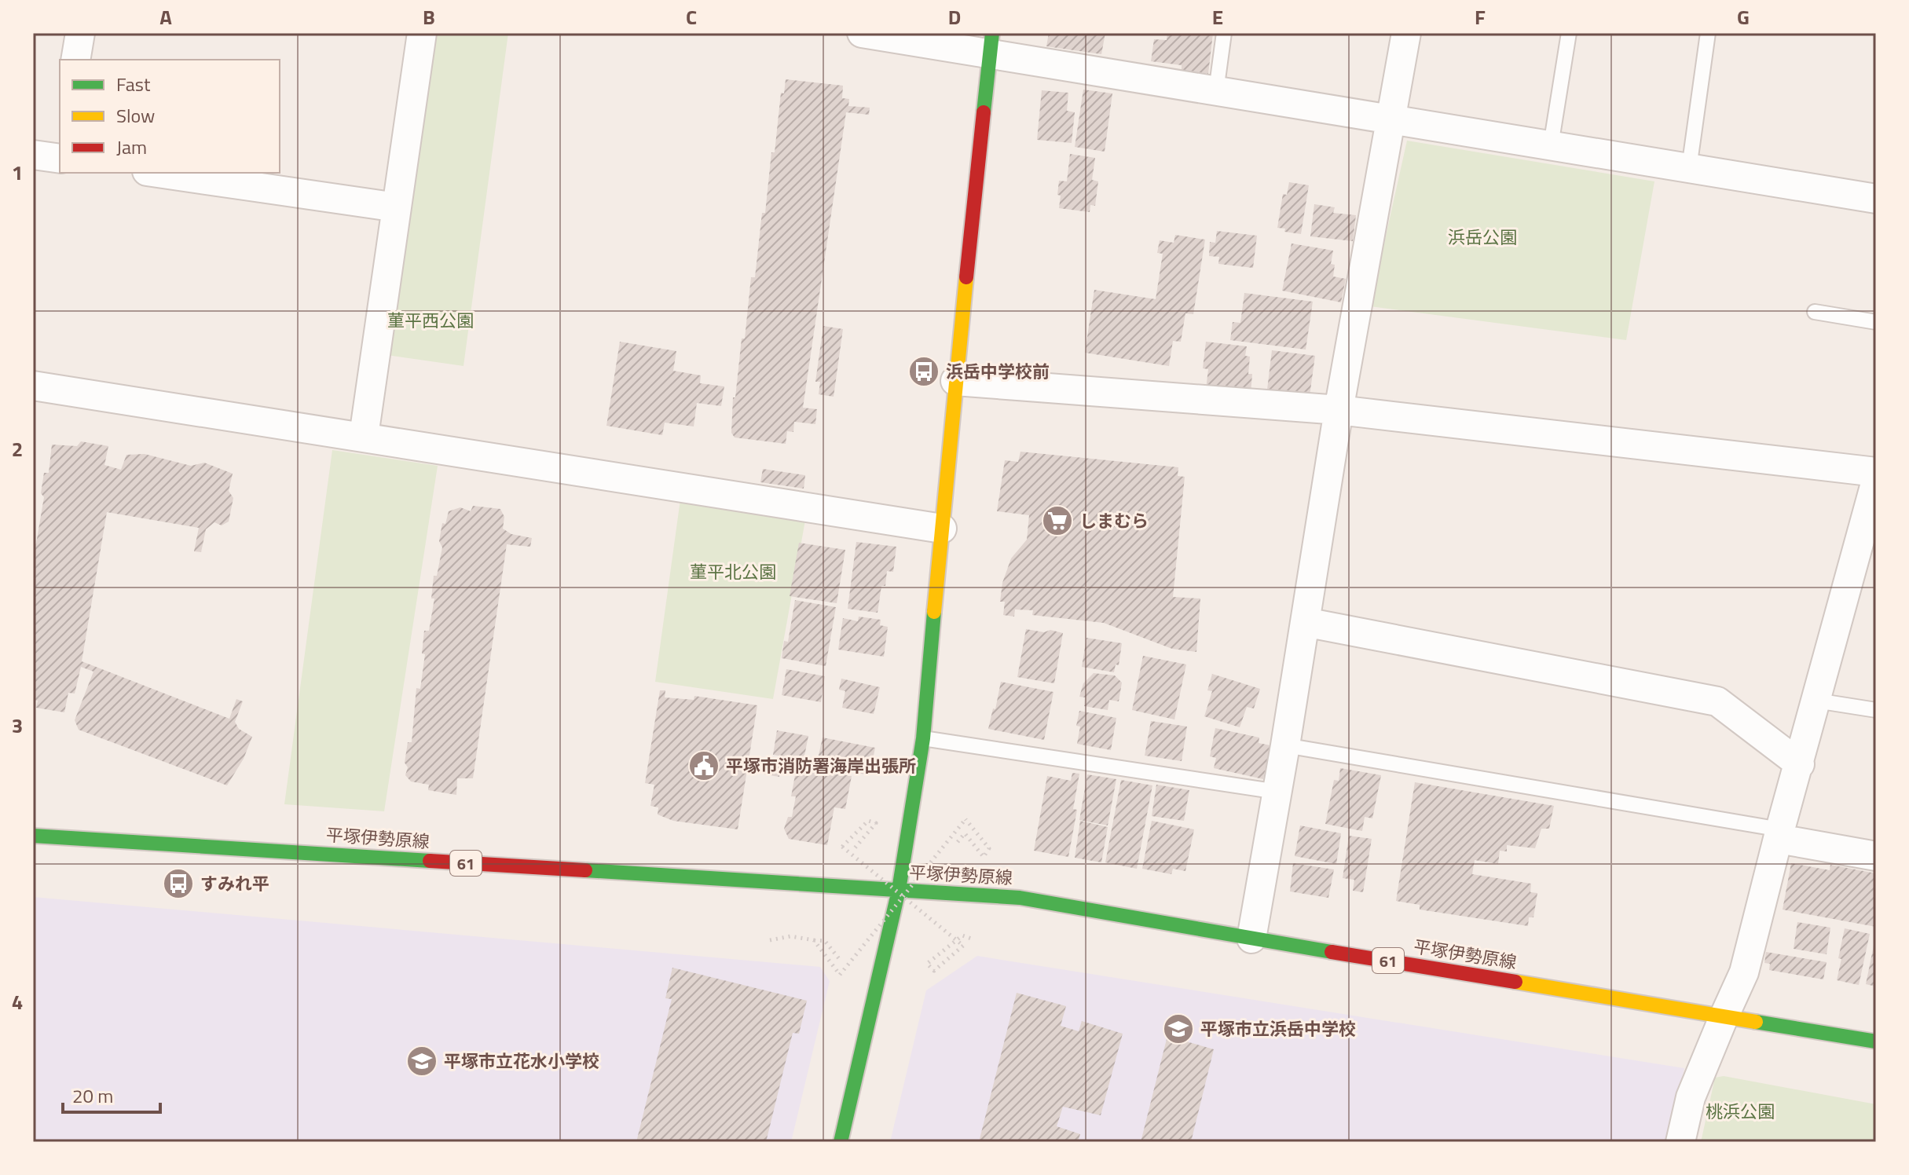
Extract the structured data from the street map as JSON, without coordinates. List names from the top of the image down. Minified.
{"streets":{"main road":["平塚伊勢原線","61"]},"parks":["浜岳公園","菫平西公園","菫平北公園","桃浜公園"],"places":{"bus stop":["浜岳中学校前","すみれ平"],"supermarket":["しまむら"],"public building":["平塚市消防署海岸出張所"],"school or university":["平塚市立浜岳中学校","平塚市立花水小学校"]},"legend":["Fast","Slow","Jam"],"scale_bar":"20 m","grid":{"columns":["A","B","C","D","E","F","G"],"rows":["1","2","3","4"]}}
